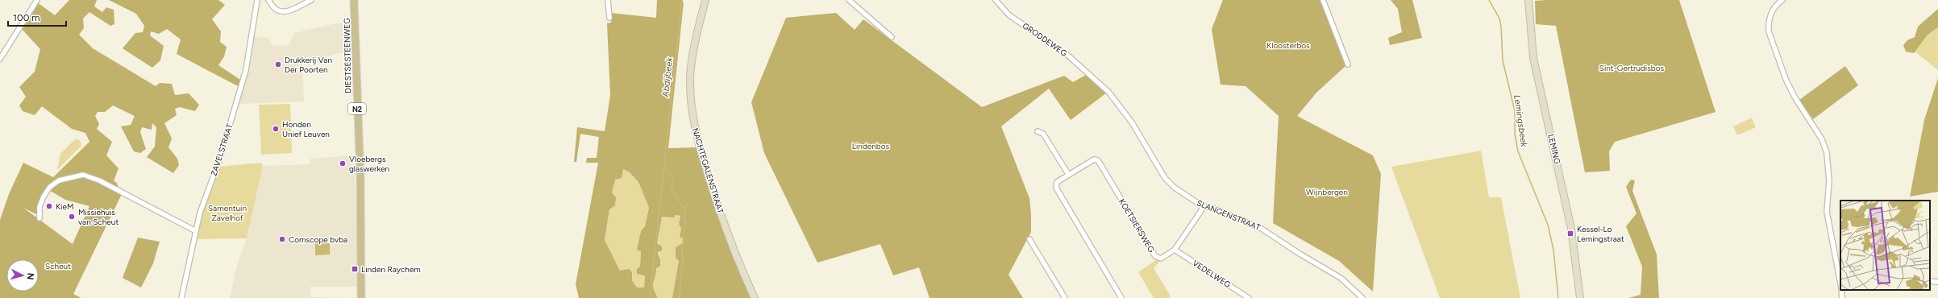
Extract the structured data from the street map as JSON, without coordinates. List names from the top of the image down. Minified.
{"streets":{"main road":["DIESTSESTEENWEG","N2"],"street":["GRODDEWEG","LEMING","ZAVELSTRAAT","NACHTEGALENSTRAAT","SLANGENSTRAAT","KOETSIERSWEG","VEDELWEG"]},"crossings":[["GRODDEWEG","SLANGENSTRAAT"],["SLANGENSTRAAT","KOETSIERSWEG"],["KOETSIERSWEG","VEDELWEG"]],"water":["Abdijbeek","Lemingsbeek"],"parks":["Kloosterbos","Sint-Gertrudisbos","Lindenbos","Wijnbergen","Samentuin Zavelhof","Scheut"],"places":{"other":["Drukkerij Van Der Poorten","Honden Unief Leuven","Vloebergs glaswerken","KieM","Missiehuis van Scheut","Comscope bvba"],"transit":["Kessel-Lo Lemingstraat","Linden Raychem"]},"scale_bar":"100 m","north":"right"}
